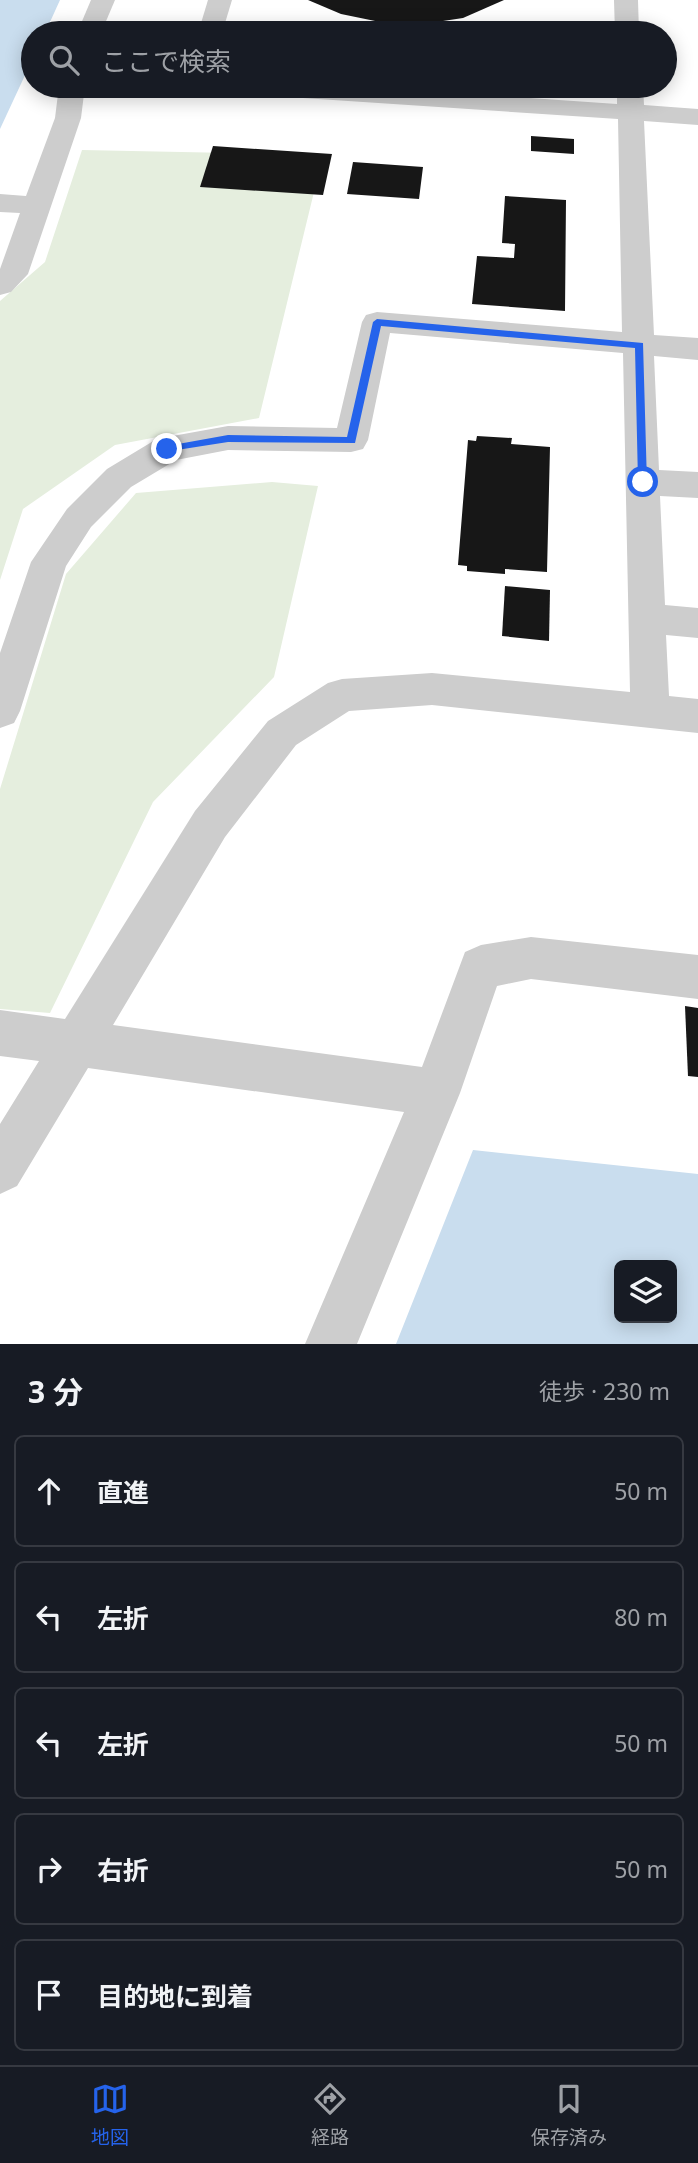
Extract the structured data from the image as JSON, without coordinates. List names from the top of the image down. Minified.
{"page":{"search":"ここで検索","heading":["3 分","徒歩 · 230 m"],"list":[["直進","50 m"],["左折","80 m"],["左折","50 m"],["右折","50 m"],"目的地に到着"],"nav":["地図","経路","保存済み"]}}
